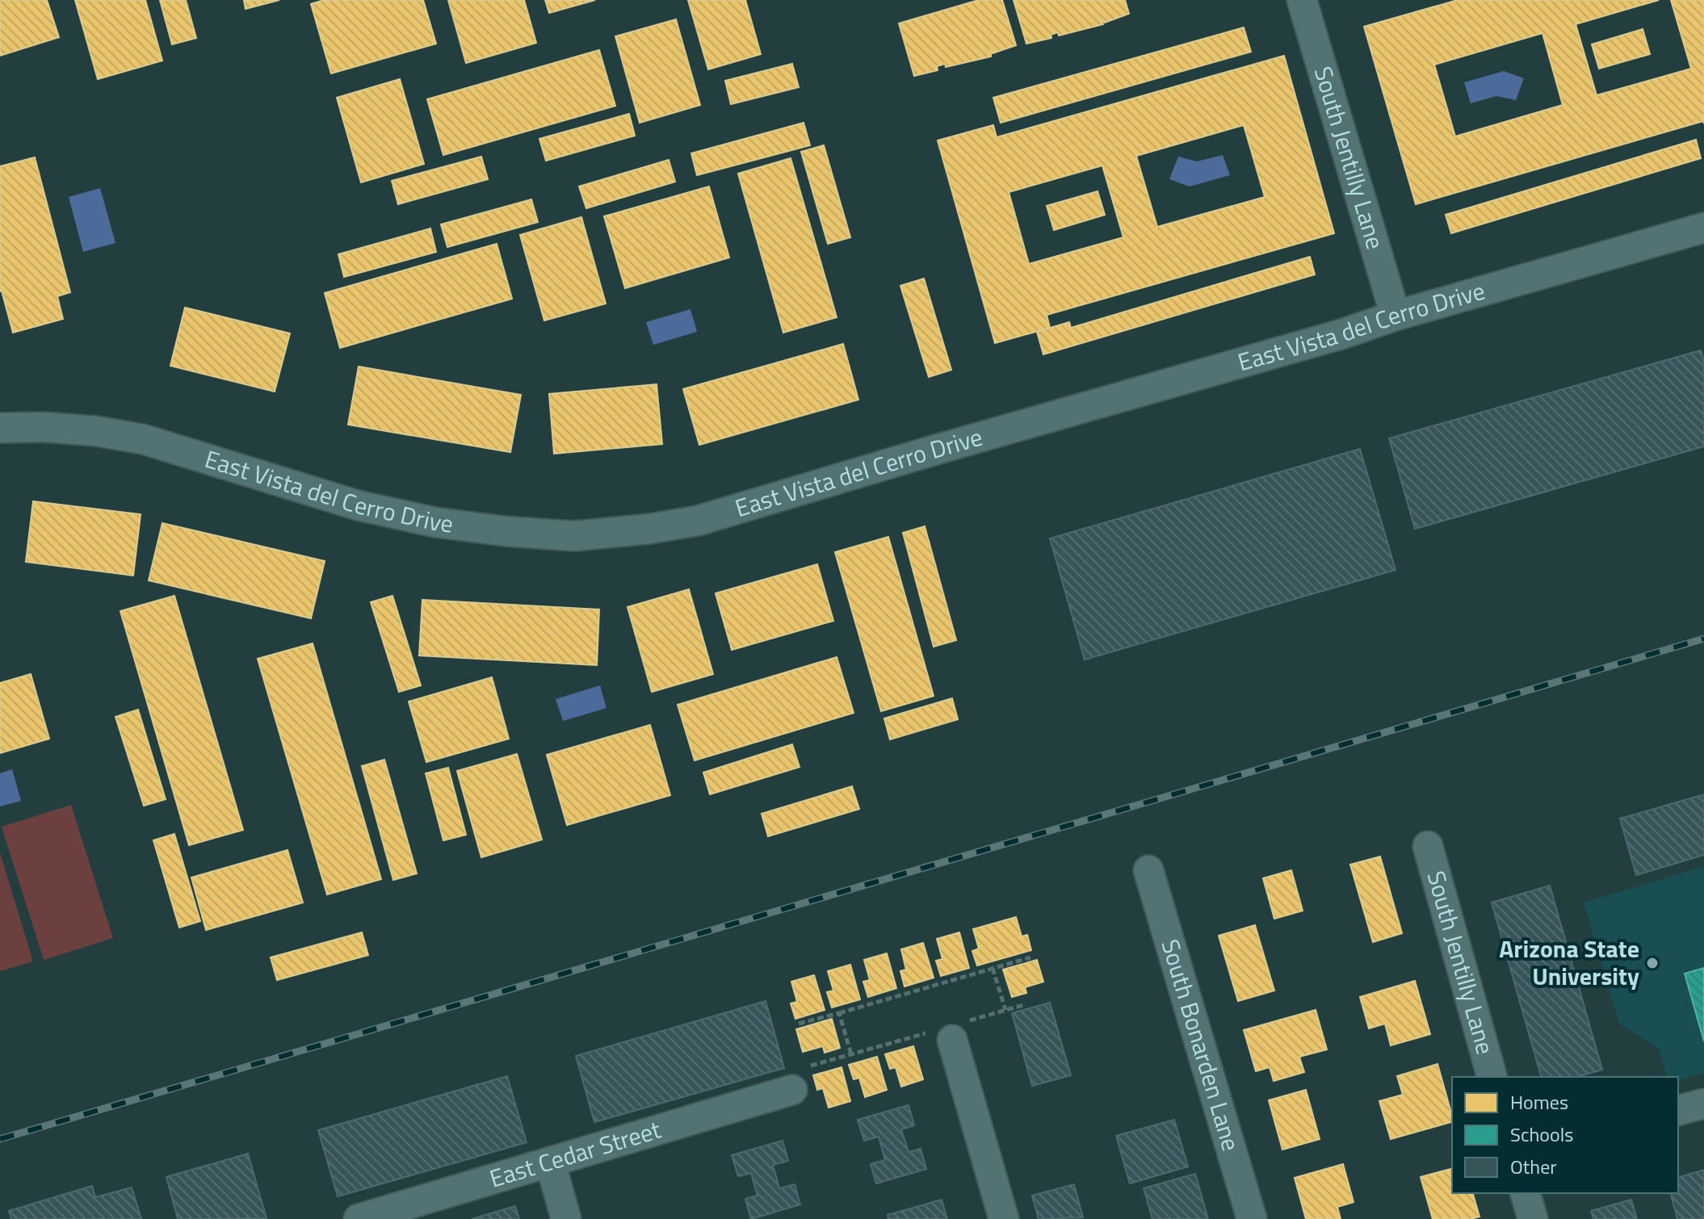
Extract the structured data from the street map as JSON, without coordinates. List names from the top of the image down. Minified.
{"streets":{"street":["South Jentilly Lane","East Vista del Cerro Drive","South Bonarden Lane","East Cedar Street"]},"crossings":[["South Jentilly Lane","East Vista del Cerro Drive"]],"places":["Arizona State University"],"legend":["Homes","Schools","Other"]}
